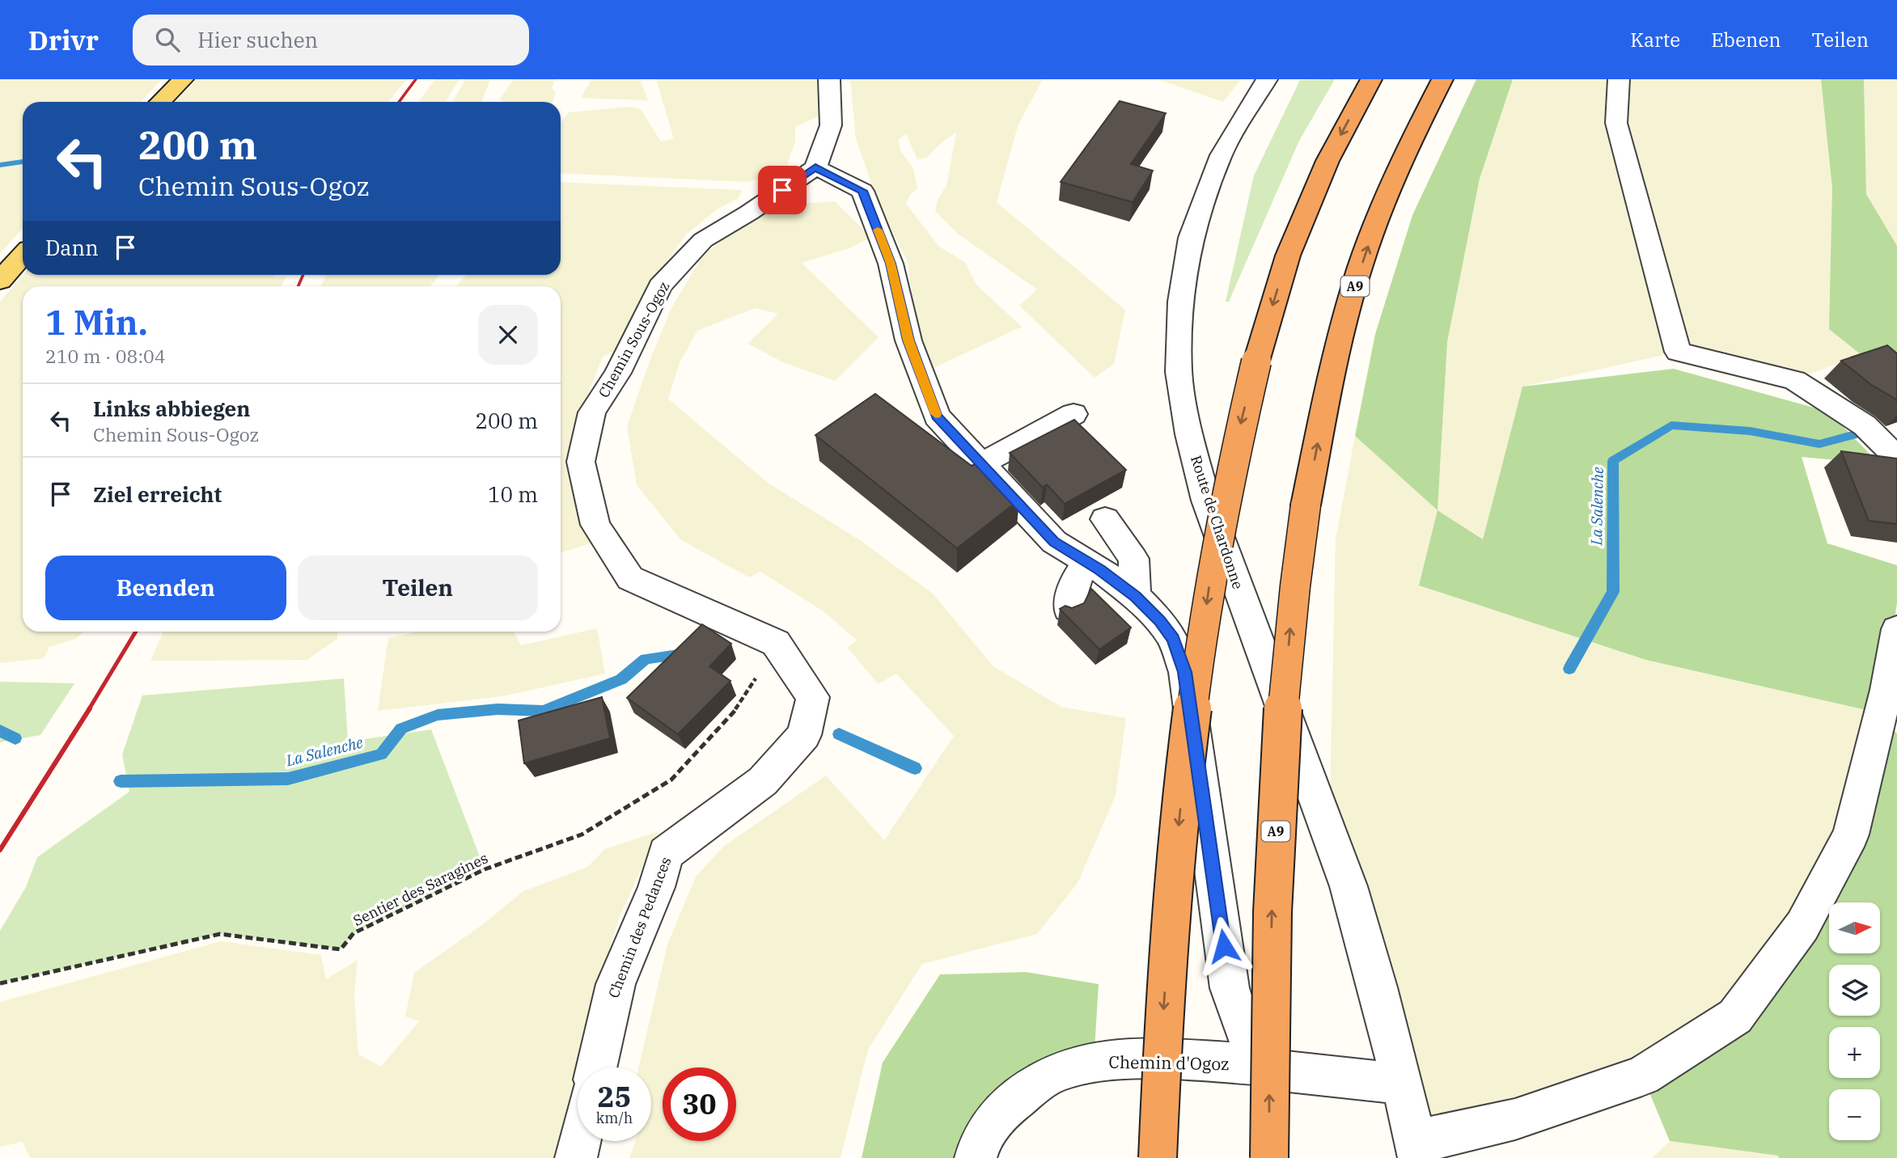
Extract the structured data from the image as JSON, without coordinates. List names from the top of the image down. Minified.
{"streets":{"highway":["A9"],"street":["Chemin Sous-Ogoz","Route de Chardonne","Chemin des Pedances","Chemin d'Ogoz"],"path":["Sentier des Saragines"]},"crossings":[["Chemin Sous-Ogoz","Sentier des Saragines"],["Chemin Sous-Ogoz","Chemin des Pedances"],["Route de Chardonne","Chemin d'Ogoz"],["Sentier des Saragines","Chemin des Pedances"]],"water":["La Salenche"],"north":"right","page":{"header":"Drivr","search":"Hier suchen","nav":["Karte","Ebenen","Teilen"],"turn":["200 m","Chemin Sous-Ogoz"],"then":"Dann","heading":["1 Min.","210 m · 08:04"],"list":[{"name":"Links abbiegen","note":"Chemin Sous-Ogoz","value":"200 m"},{"name":"Ziel erreicht","value":"10 m"}],"buttons":["Beenden","Teilen"],"map_buttons":["+","−"],"speed":"25 km/h","limit":"30"}}
